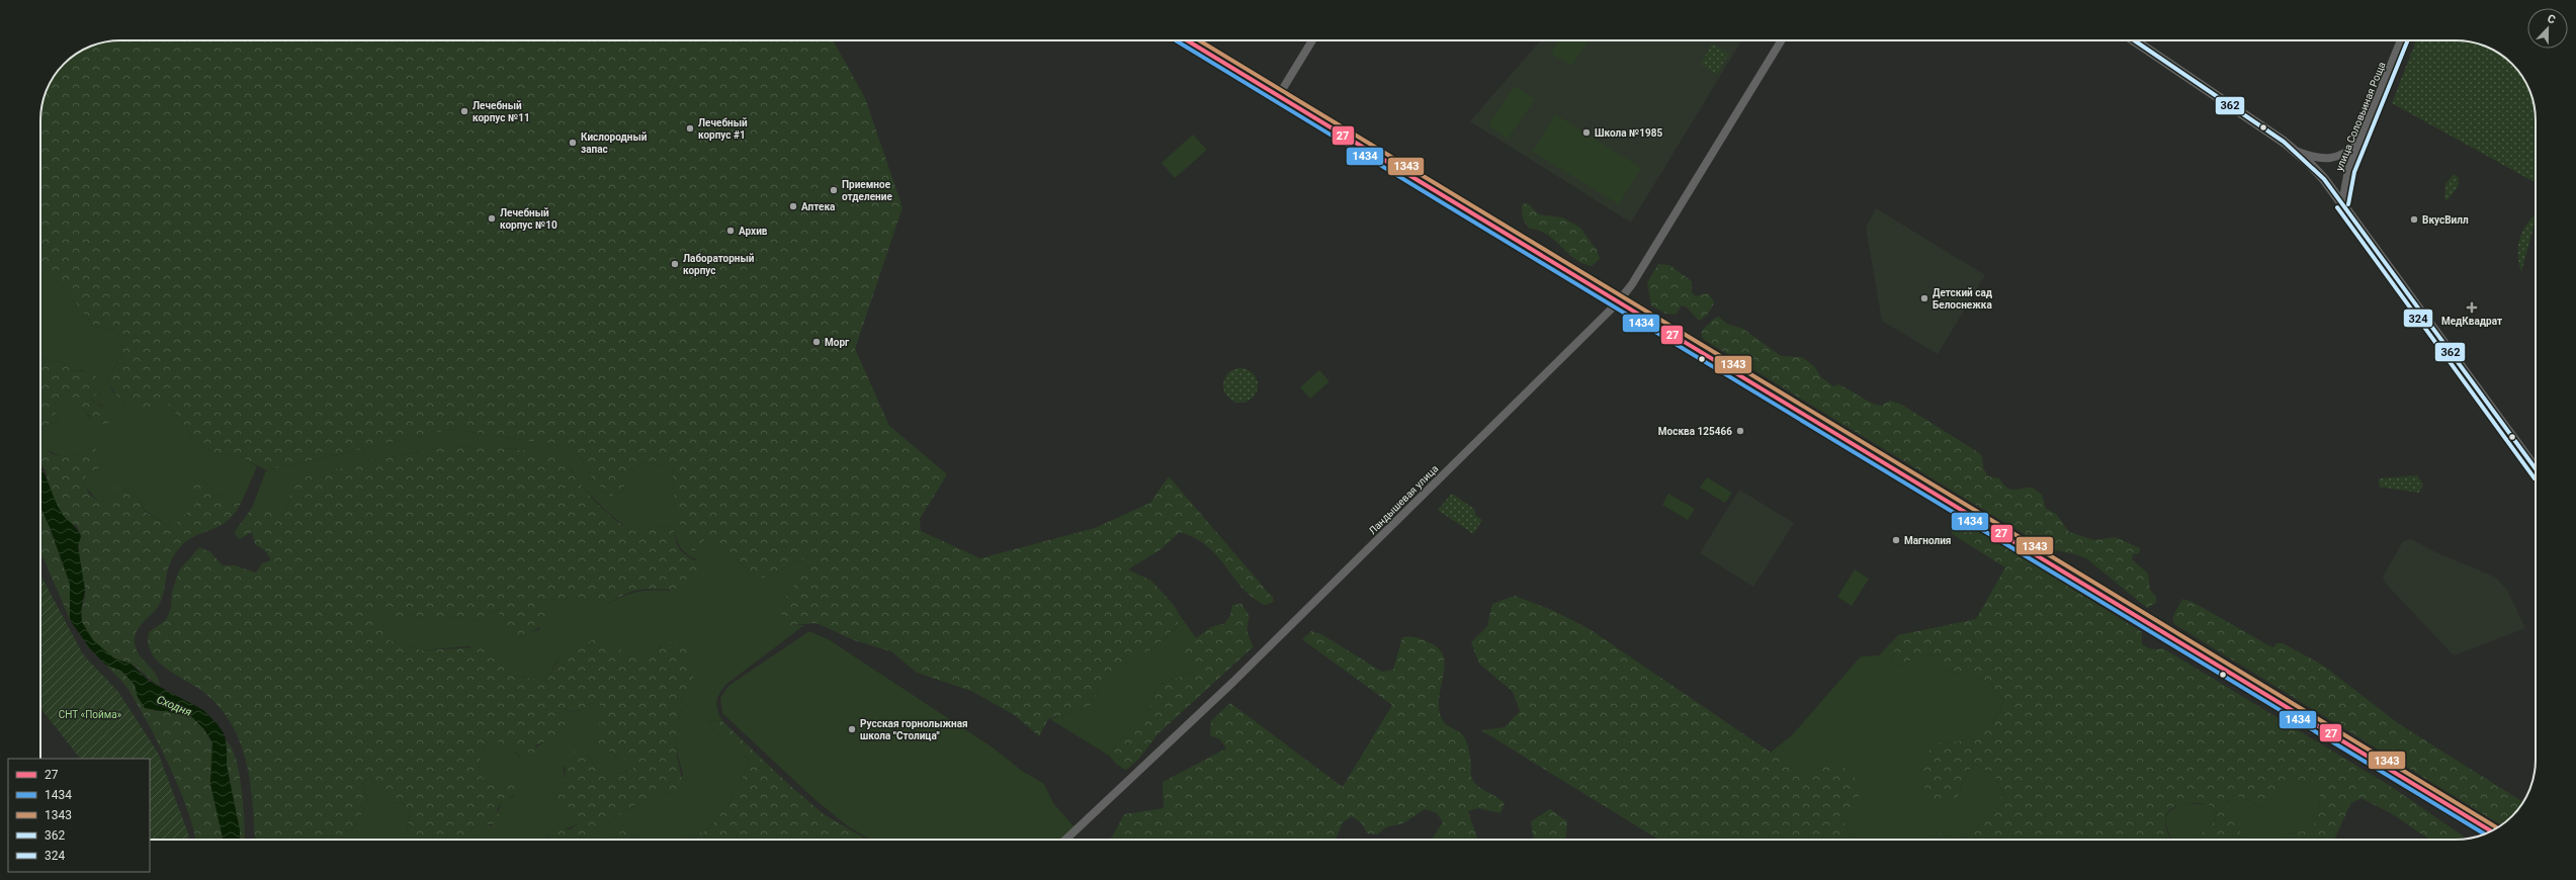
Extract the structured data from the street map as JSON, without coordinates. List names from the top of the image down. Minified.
{"streets":{"street":["улица Соловьиная Роща","Ландышевая улица"]},"water":["Сходня"],"parks":["СНТ «Пойма»"],"places":{"other":["Лечебный корпус №11","Лечебный корпус #1","Школа №1985","Кислородный запас","Приемное отделение","Аптека","Лечебный корпус №10","ВкусВилл","Архив","Лабораторный корпус","Детский сад Белоснежка","Морг","Москва 125466","Магнолия","Русская горнолыжная школа \"Столица\""],"health":["МедКвадрат"]},"lines":["transit line 27","transit line 1434","transit line 1343","transit line 362","transit line 324"],"legend":["27","1434","1343","362","324"],"north":"top"}
